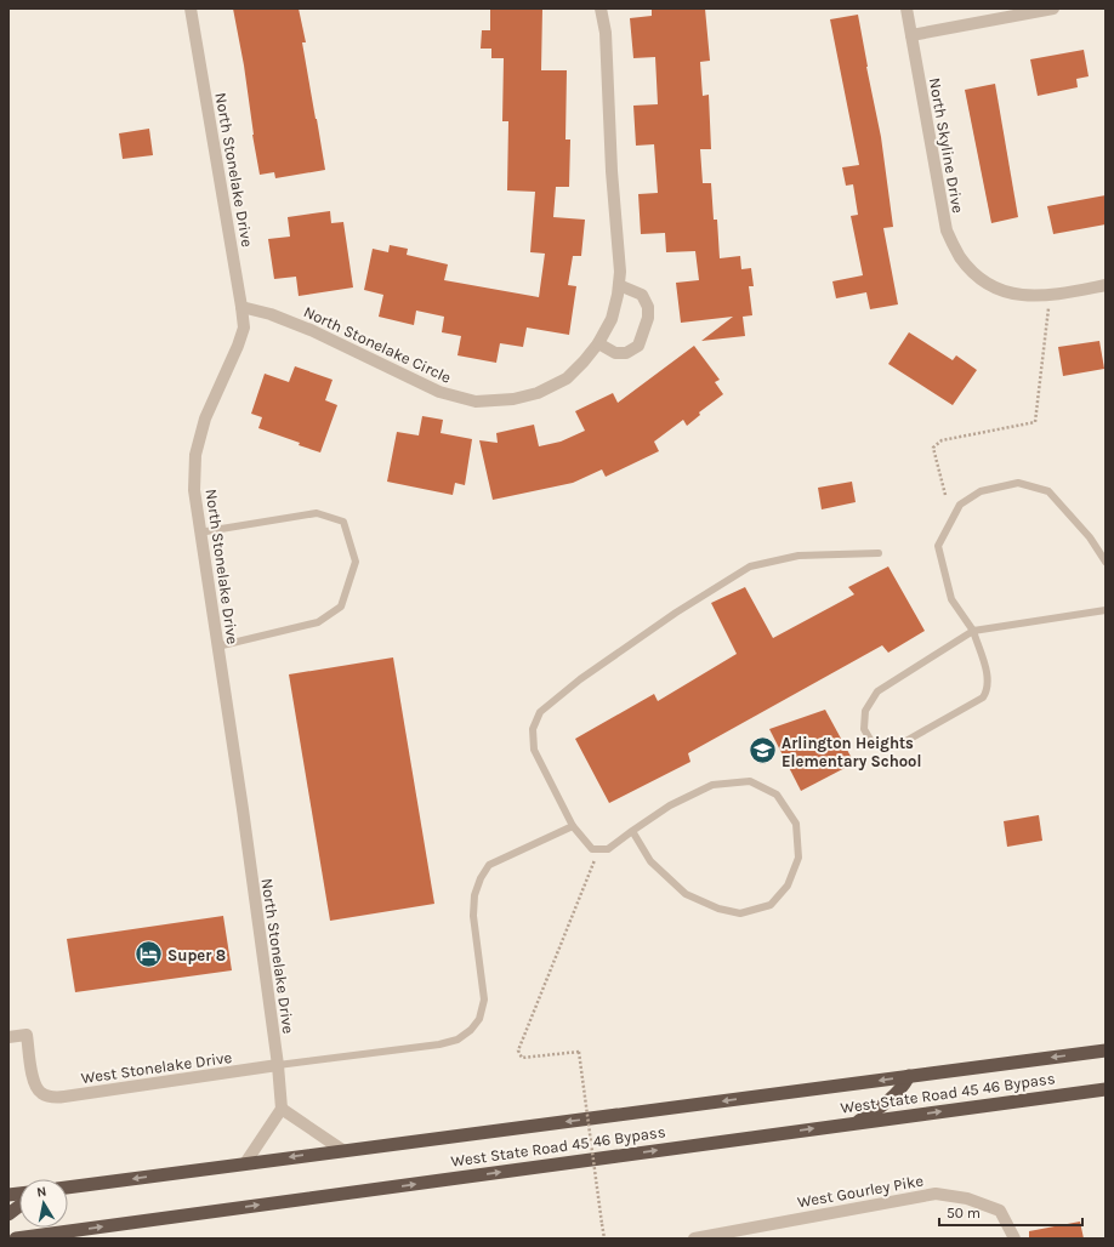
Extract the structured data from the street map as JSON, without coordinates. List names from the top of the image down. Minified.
{"streets":{"highway":["West State Road 45 46 Bypass"],"street":["North Skyline Drive","North Stonelake Drive","North Stonelake Circle","West Stonelake Drive","West Gourley Pike"]},"crossings":[["North Stonelake Drive","North Stonelake Circle"],["North Stonelake Drive","West Stonelake Drive"]],"places":{"school or university":["Arlington Heights Elementary School"],"hotel":["Super 8"]},"scale_bar":"50 m","north":"top"}
